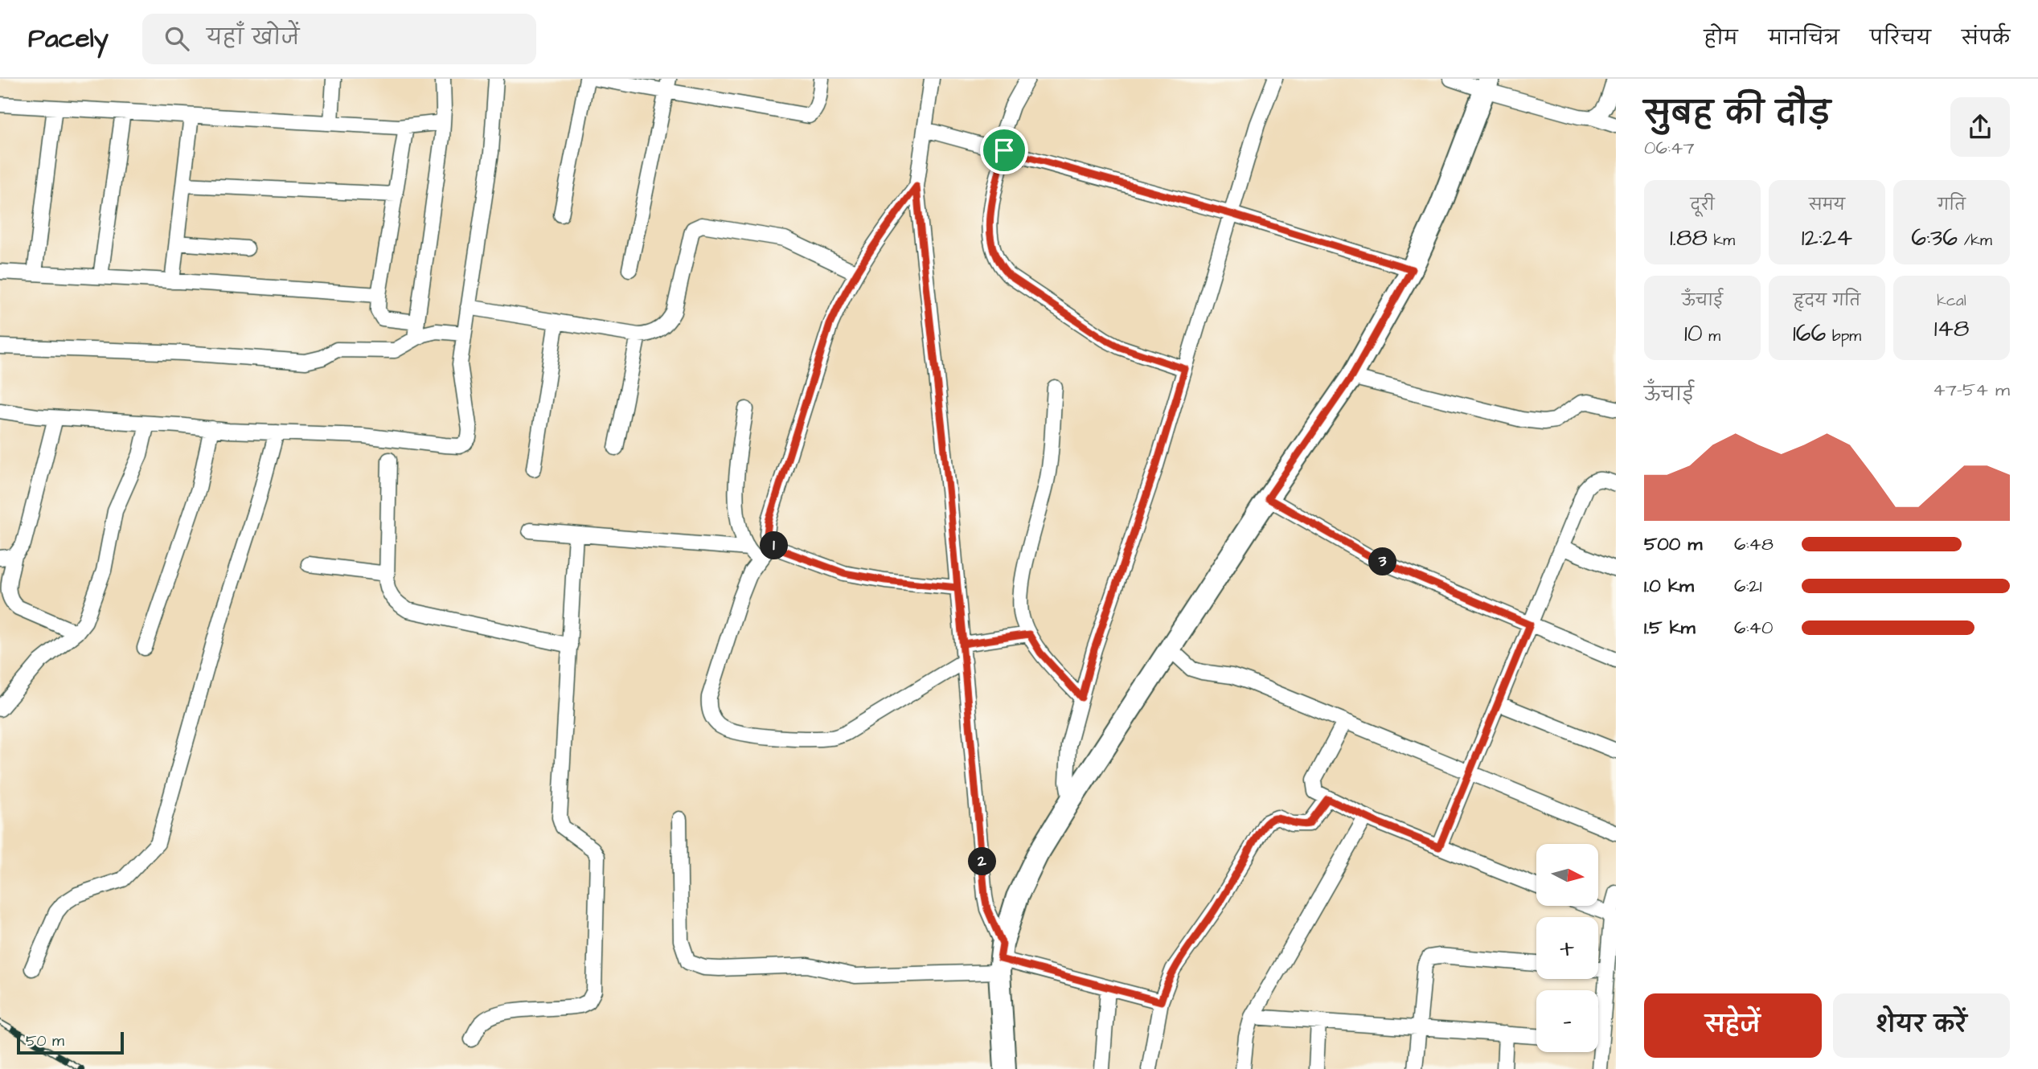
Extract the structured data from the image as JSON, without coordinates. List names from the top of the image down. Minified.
{"scale_bar":"50 m","north":"right","page":{"header":"Pacely","search":"यहाँ खोजें","nav":["होम","मानचित्र","परिचय","संपर्क"],"heading":["सुबह की दौड़","06:47"],"stats":[["दूरी","1.88 km"],["समय","12:24"],["गति","6:36 /km"],["ऊँचाई","10 m"],["हृदय गति","166 bpm"],["kcal","148"]],"chart":["ऊँचाई","47–54 m"],"list":[{"name":"500 m","note":"6:48"},{"name":"1.0 km","note":"6:21"},{"name":"1.5 km","note":"6:40"}],"pins":["1","3","2"],"map_buttons":["+","−"],"buttons":["सहेजें","शेयर करें"],"scale":"50 m"}}
